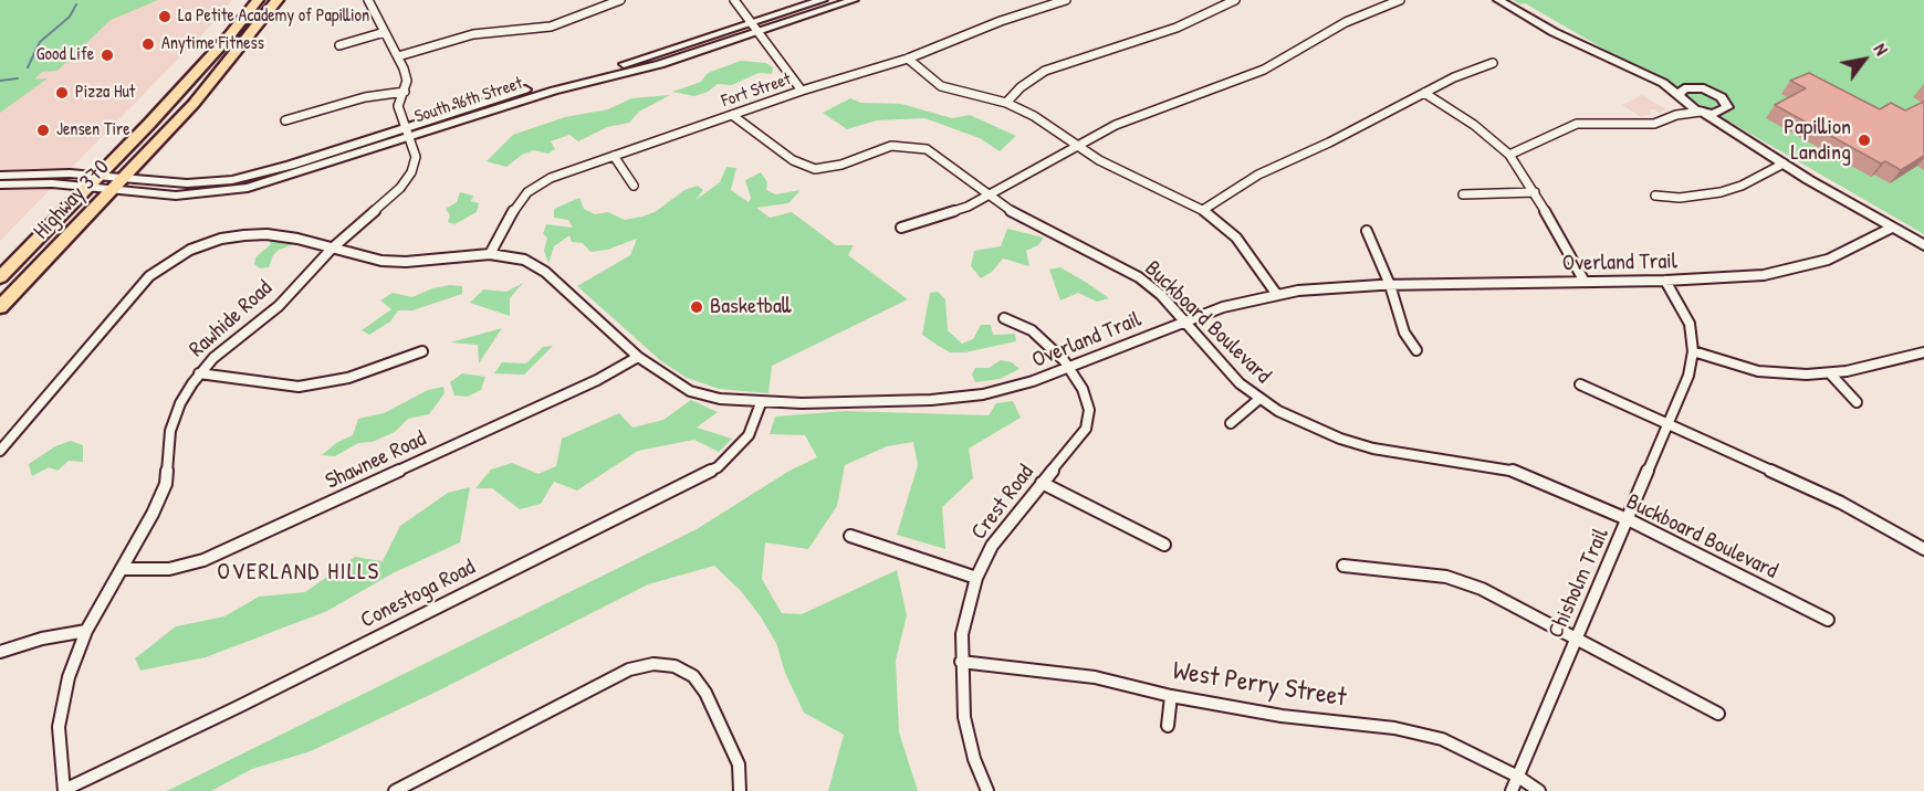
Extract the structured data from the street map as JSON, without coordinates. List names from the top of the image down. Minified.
{"streets":{"highway":["Highway 370"],"main road":["South 96th Street"],"street":["Fort Street","Overland Trail","Rawhide Road","Buckboard Boulevard","Shawnee Road","Crest Road","Chisholm Trail","Conestoga Road","West Perry Street"]},"crossings":[["Fort Street","Overland Trail"],["Fort Street","Buckboard Boulevard"],["South 96th Street","Highway 370"],["South 96th Street","Rawhide Road"],["Overland Trail","Rawhide Road"],["Overland Trail","Buckboard Boulevard"],["Overland Trail","Shawnee Road"],["Overland Trail","Crest Road"],["Overland Trail","Chisholm Trail"],["Overland Trail","Conestoga Road"],["Rawhide Road","Shawnee Road"],["Rawhide Road","Conestoga Road"],["Buckboard Boulevard","Chisholm Trail"],["Crest Road","West Perry Street"],["Chisholm Trail","West Perry Street"]],"districts":["OVERLAND HILLS"],"places":["La Petite Academy of Papillion","Anytime Fitness","Good Life","Pizza Hut","Jensen Tire","Papillion Landing","Basketball"],"north":"top right"}
